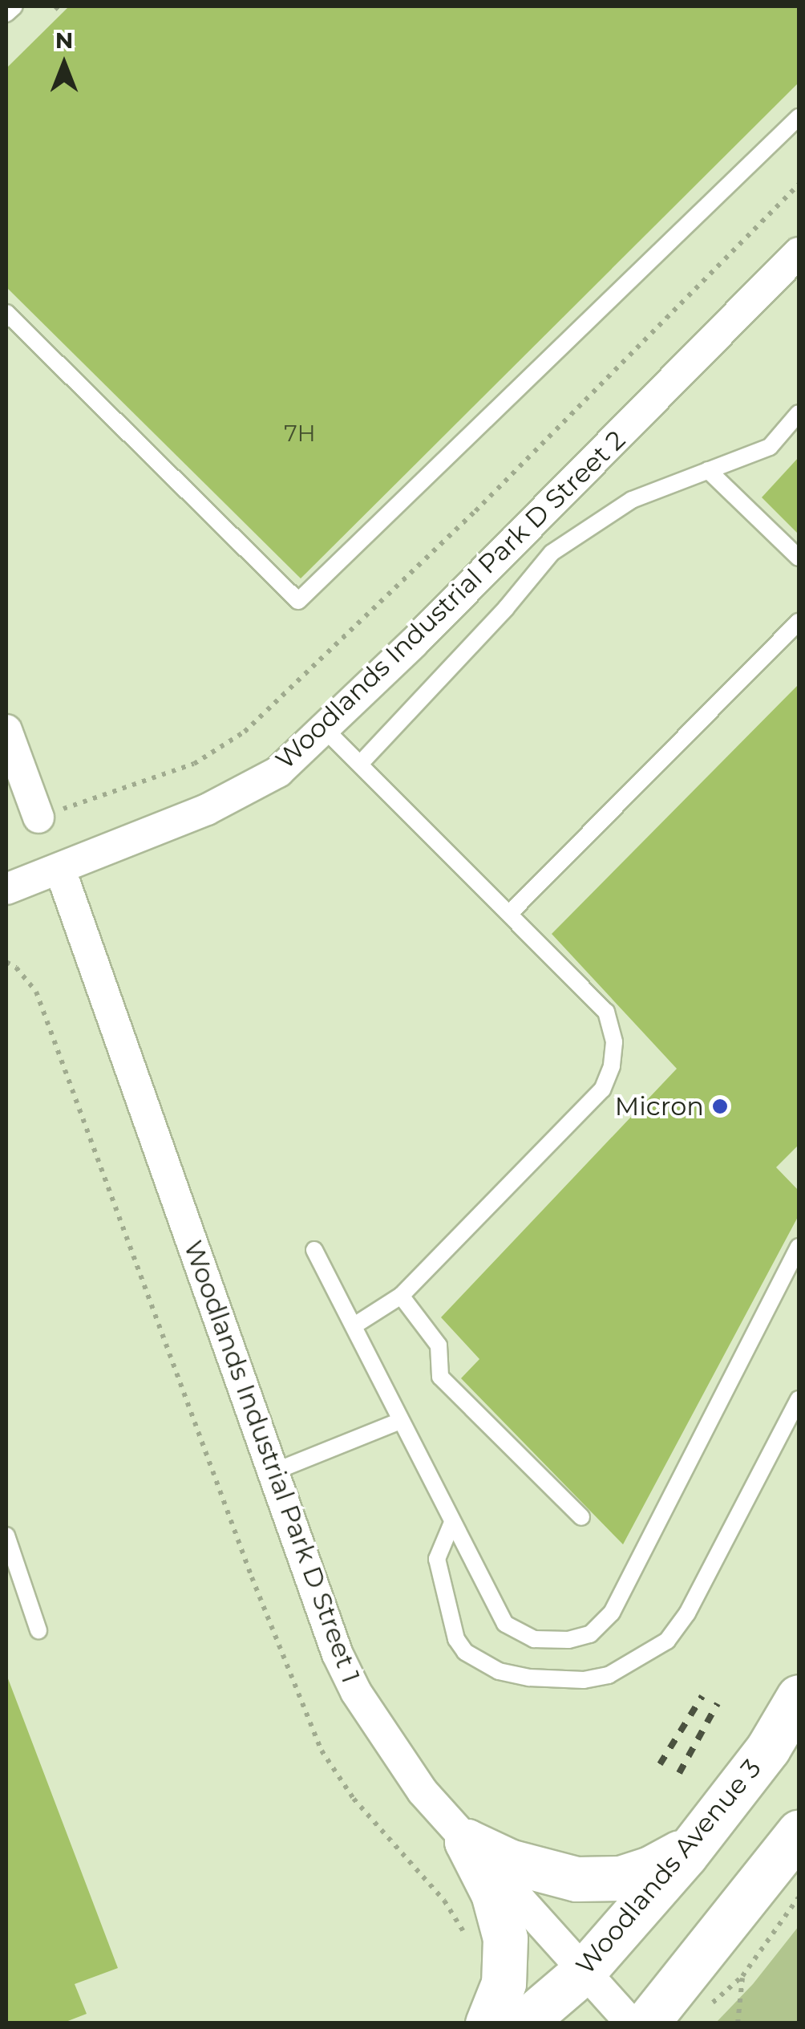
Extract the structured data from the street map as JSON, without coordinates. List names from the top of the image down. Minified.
{"streets":{"main road":["Woodlands Avenue 3"],"street":["Woodlands Industrial Park D Street 2","Woodlands Industrial Park D Street 1"]},"crossings":[["Woodlands Industrial Park D Street 2","Woodlands Industrial Park D Street 1"],["Woodlands Industrial Park D Street 1","Woodlands Avenue 3"]],"places":["Micron"],"house_numbers":["7H"],"north":"top"}
